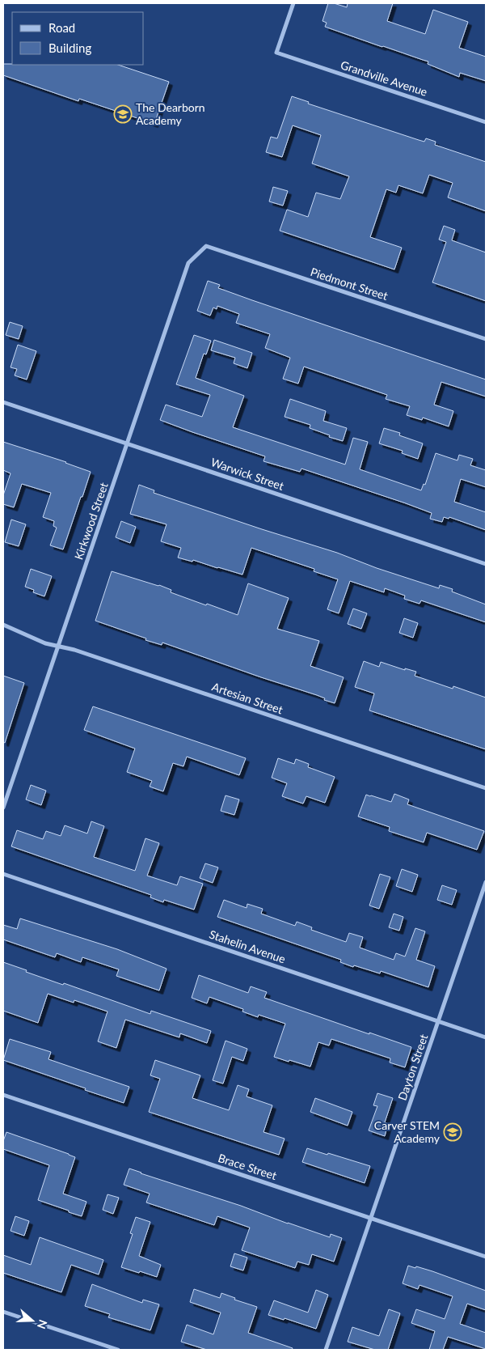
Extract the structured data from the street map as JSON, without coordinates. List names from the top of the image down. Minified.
{"streets":{"street":["Grandville Avenue","Piedmont Street","Warwick Street","Kirkwood Street","Artesian Street","Stahelin Avenue","Dayton Street","Brace Street"]},"crossings":[["Piedmont Street","Kirkwood Street"],["Warwick Street","Kirkwood Street"],["Kirkwood Street","Artesian Street"],["Stahelin Avenue","Dayton Street"],["Dayton Street","Brace Street"]],"places":{"school or university":["The Dearborn Academy","Carver STEM Academy"]},"legend":["Road","Building"],"north":"right"}
